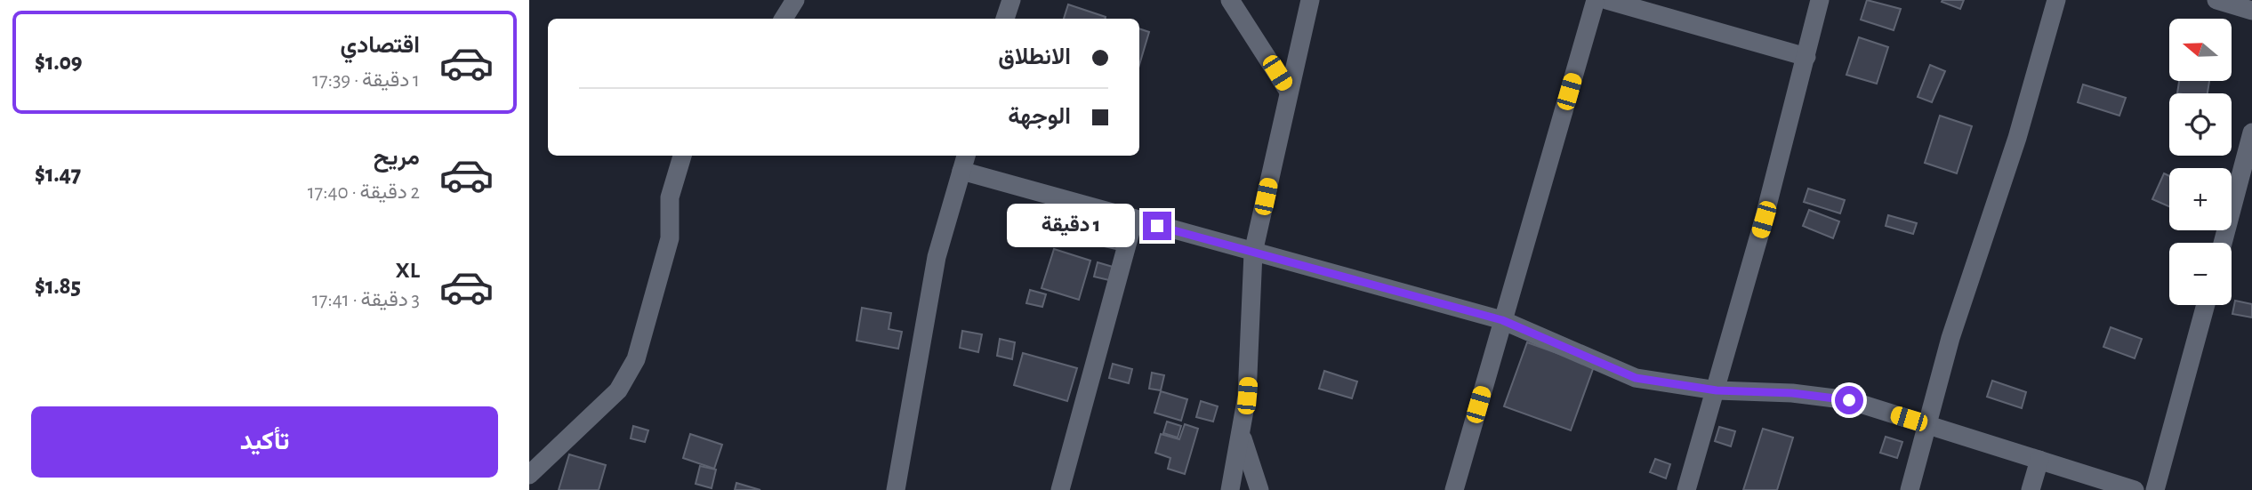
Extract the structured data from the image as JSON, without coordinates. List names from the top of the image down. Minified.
{"north":"left","page":{"list":[{"name":"اقتصادي","note":"1 دقيقة · 17:39","value":"$1.09"},{"name":"مريح","note":"2 دقيقة · 17:40","value":"$1.47"},{"name":"XL","note":"3 دقيقة · 17:41","value":"$1.85"}],"map_buttons":["+","−"],"banner":["الانطلاق","الوجهة"],"bubble":"1 دقيقة","buttons":"تأكيد"}}
